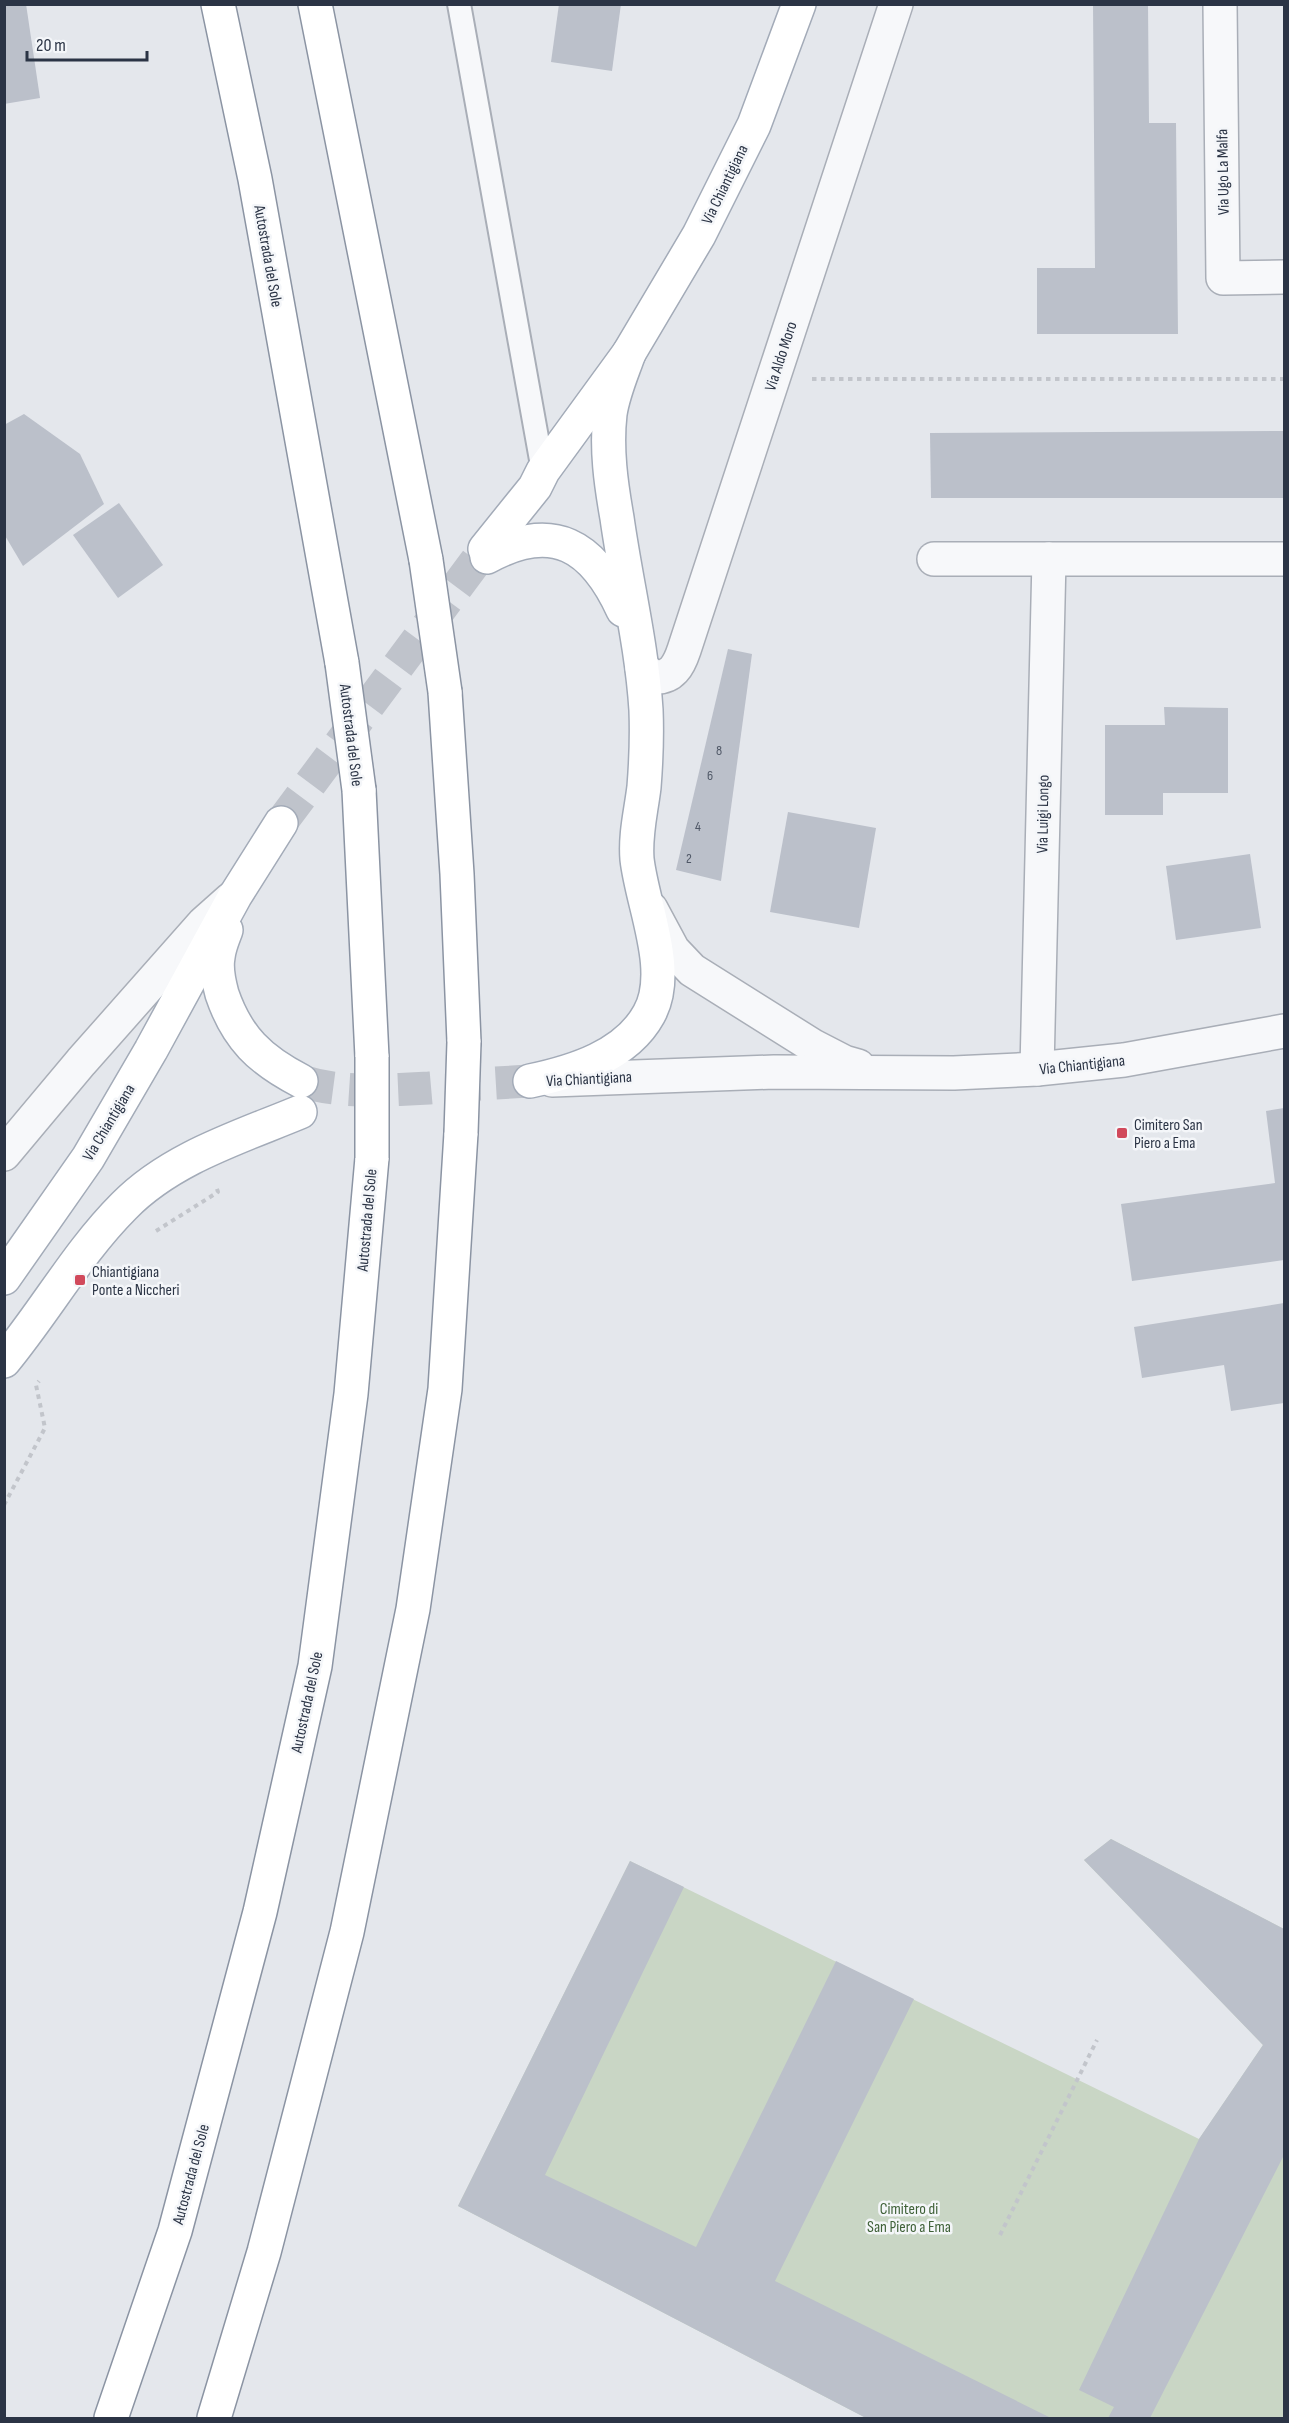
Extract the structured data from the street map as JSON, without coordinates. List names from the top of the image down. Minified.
{"streets":{"main road":["Via Chiantigiana","Autostrada del Sole"],"street":["Via Ugo La Malfa","Via Aldo Moro","Via Luigi Longo"]},"crossings":[["Via Chiantigiana","Via Aldo Moro"],["Via Chiantigiana","Via Luigi Longo"]],"parks":["Cimitero di San Piero a Ema"],"places":{"transit":["Cimitero San Piero a Ema","Chiantigiana Ponte a Niccheri"]},"house_numbers":["8","6","4","2"],"scale_bar":"20 m"}
